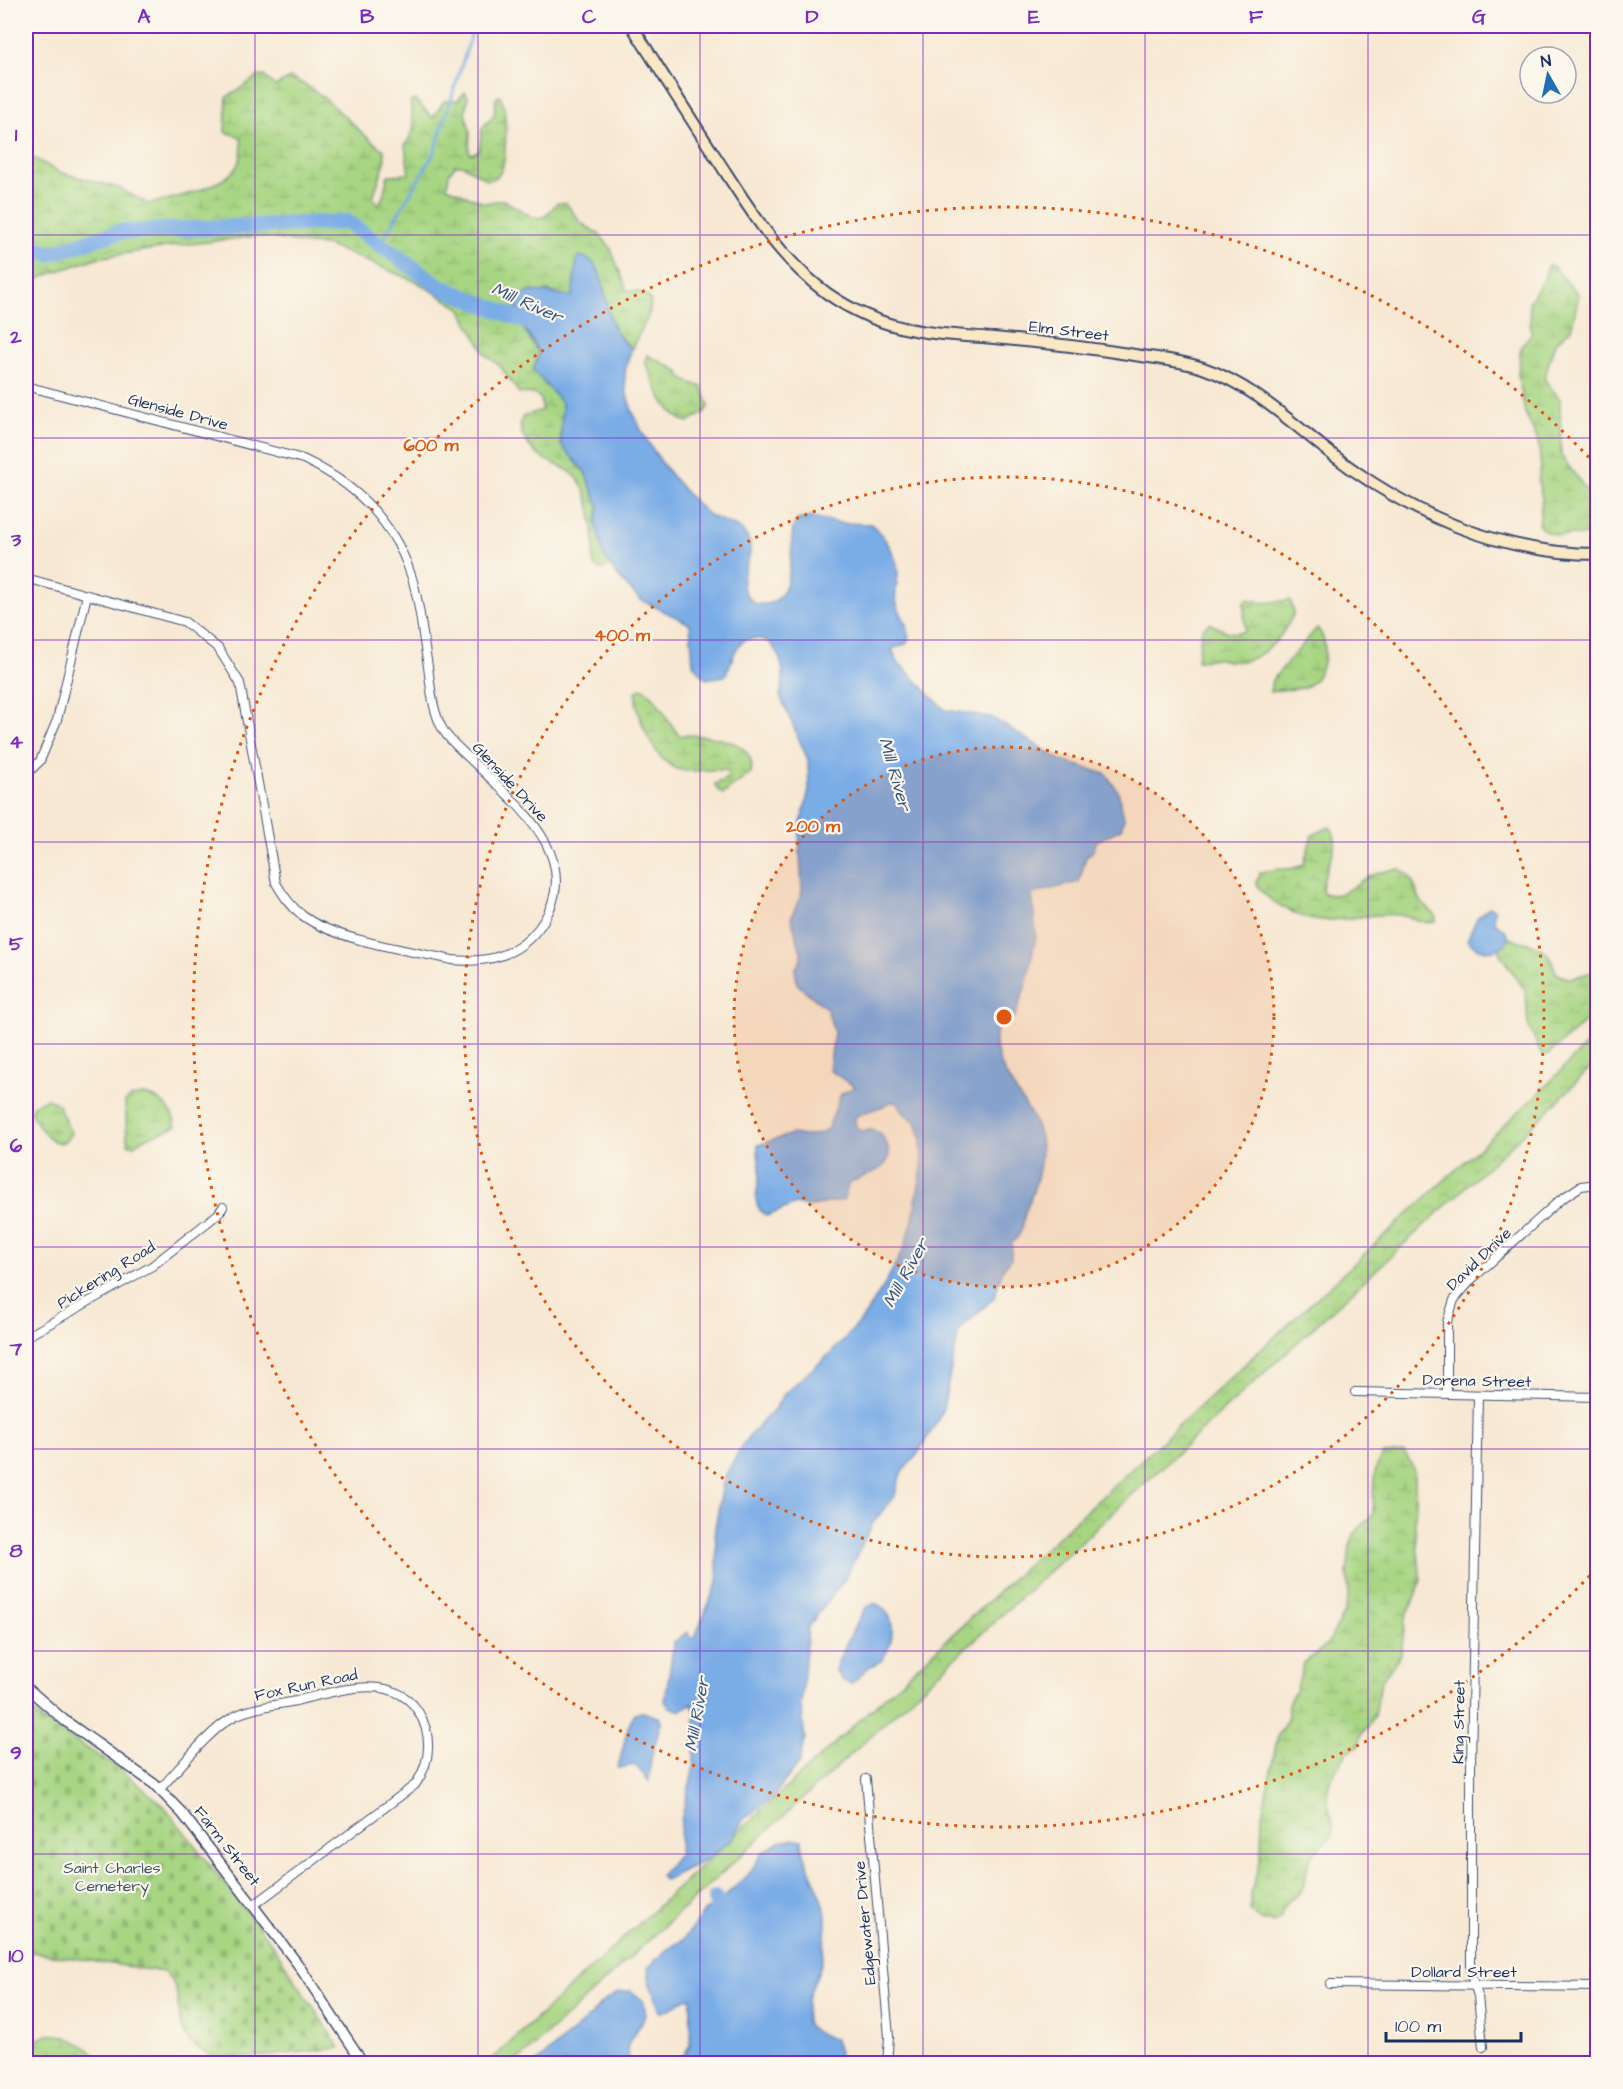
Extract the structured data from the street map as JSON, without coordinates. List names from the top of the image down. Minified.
{"streets":{"main road":["Elm Street"],"street":["Glenside Drive","David Drive","Pickering Road","Dorena Street","Fox Run Road","King Street","Farm Street","Edgewater Drive","Dollard Street"]},"crossings":[["David Drive","Dorena Street"],["Dorena Street","King Street"],["Fox Run Road","Farm Street"],["King Street","Dollard Street"]],"water":["Mill River"],"parks":["Saint Charles Cemetery"],"scale_bar":"100 m","north":"top","grid":{"columns":["A","B","C","D","E","F","G"],"rows":["1","2","3","4","5","6","7","8","9","10"]},"rings":["600 m","400 m","200 m"]}
